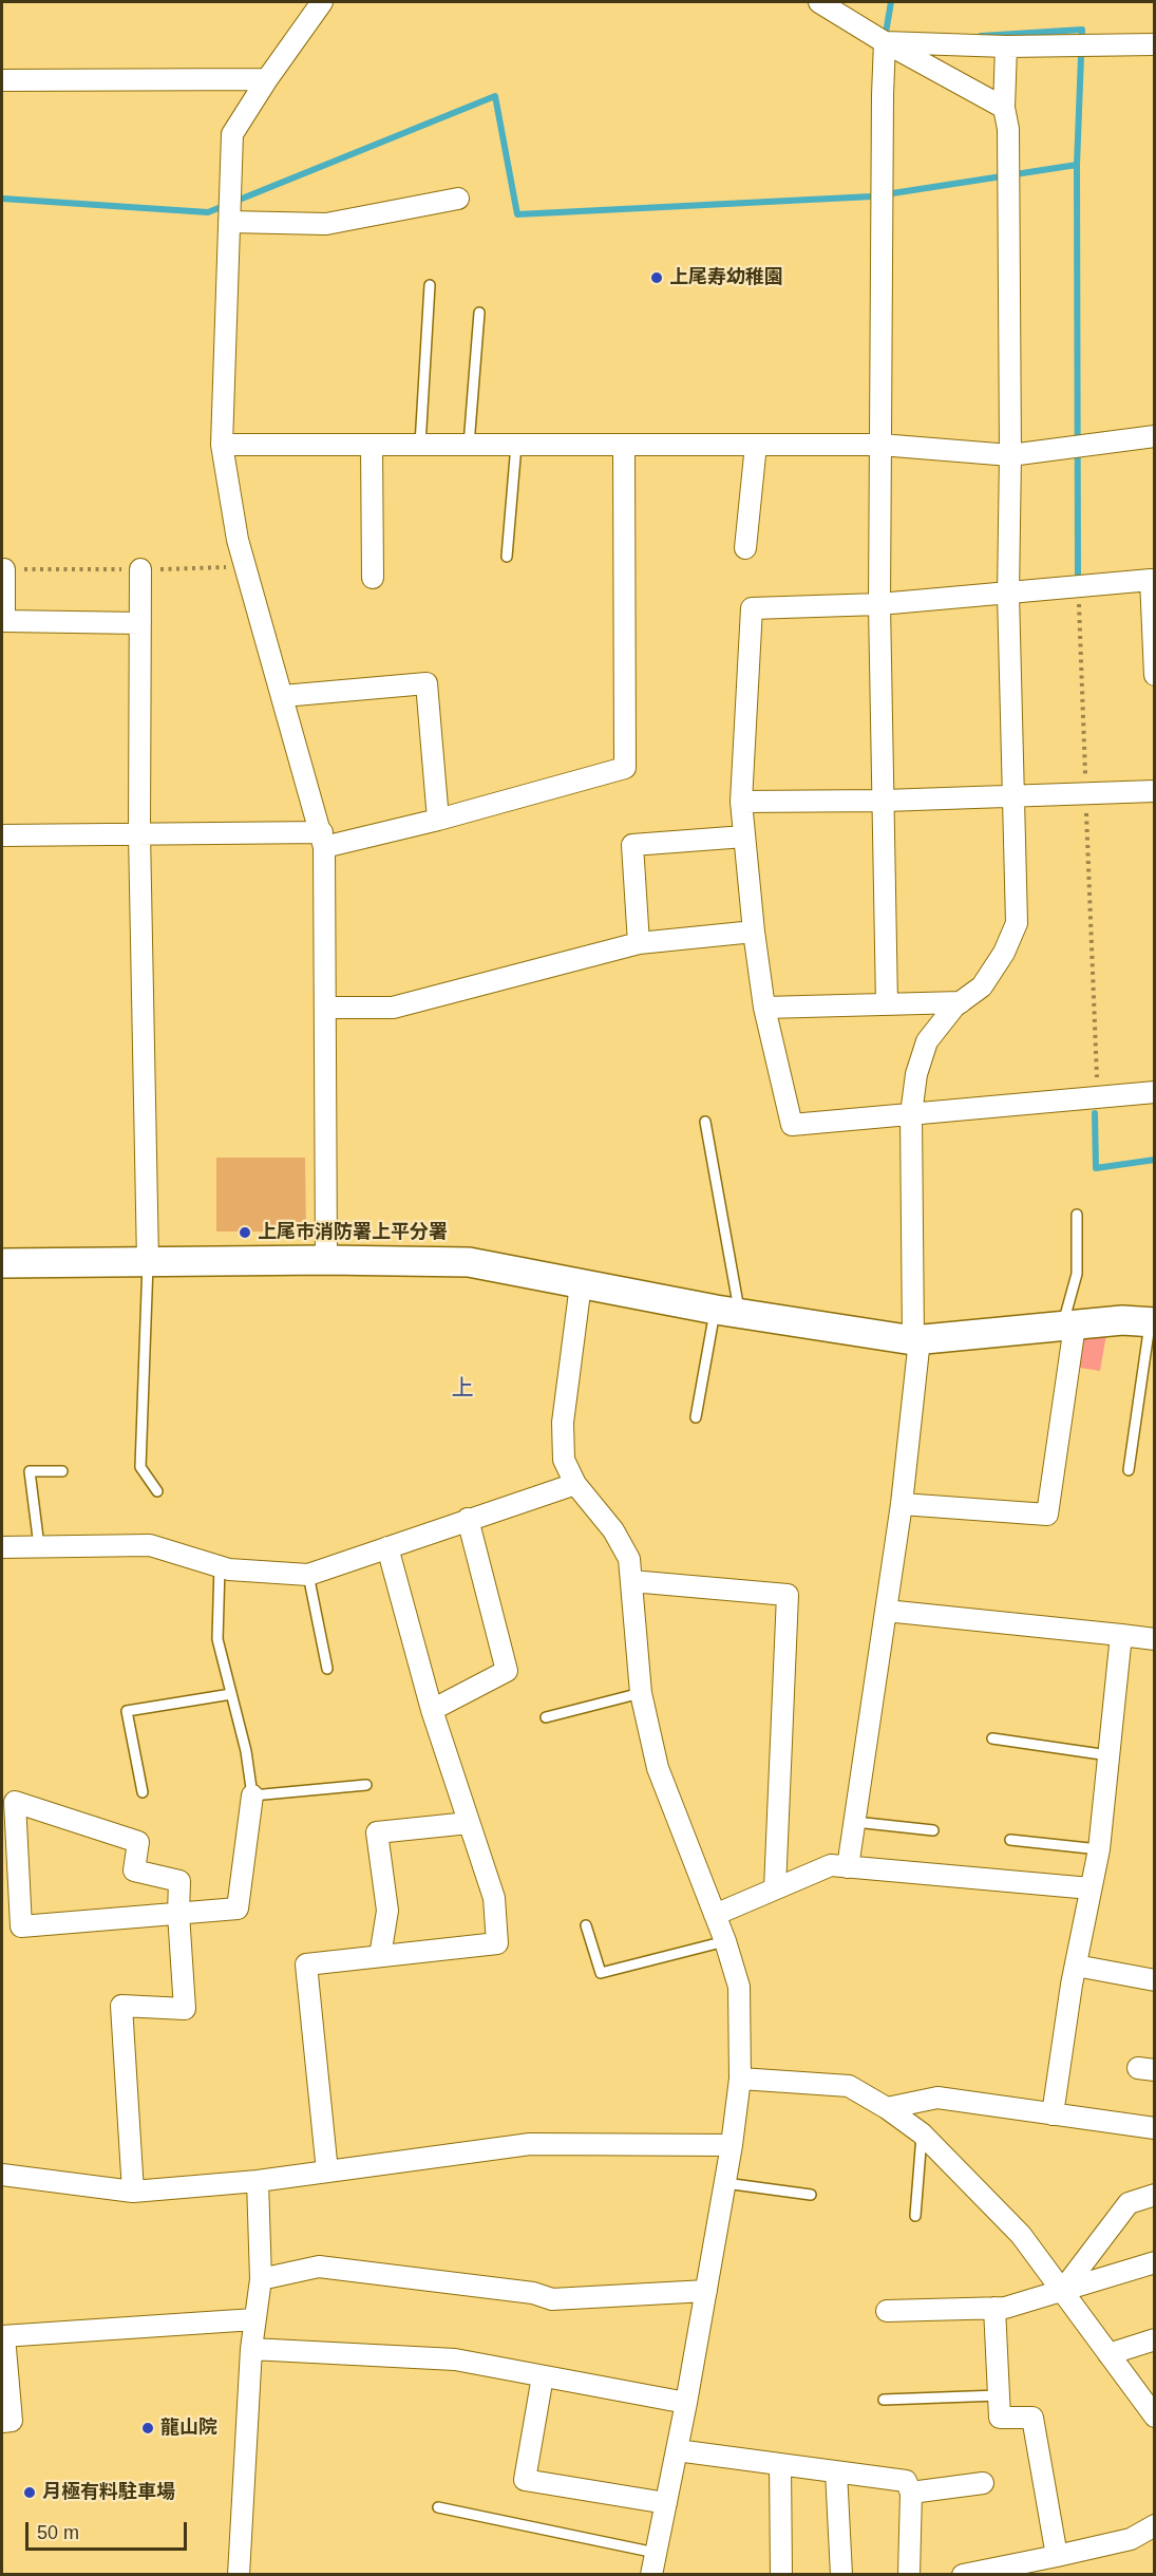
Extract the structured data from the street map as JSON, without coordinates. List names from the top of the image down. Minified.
{"districts":["上"],"places":["上尾寿幼稚園","上尾市消防署上平分署","龍山院","月極有料駐車場"],"scale_bar":"50 m"}
